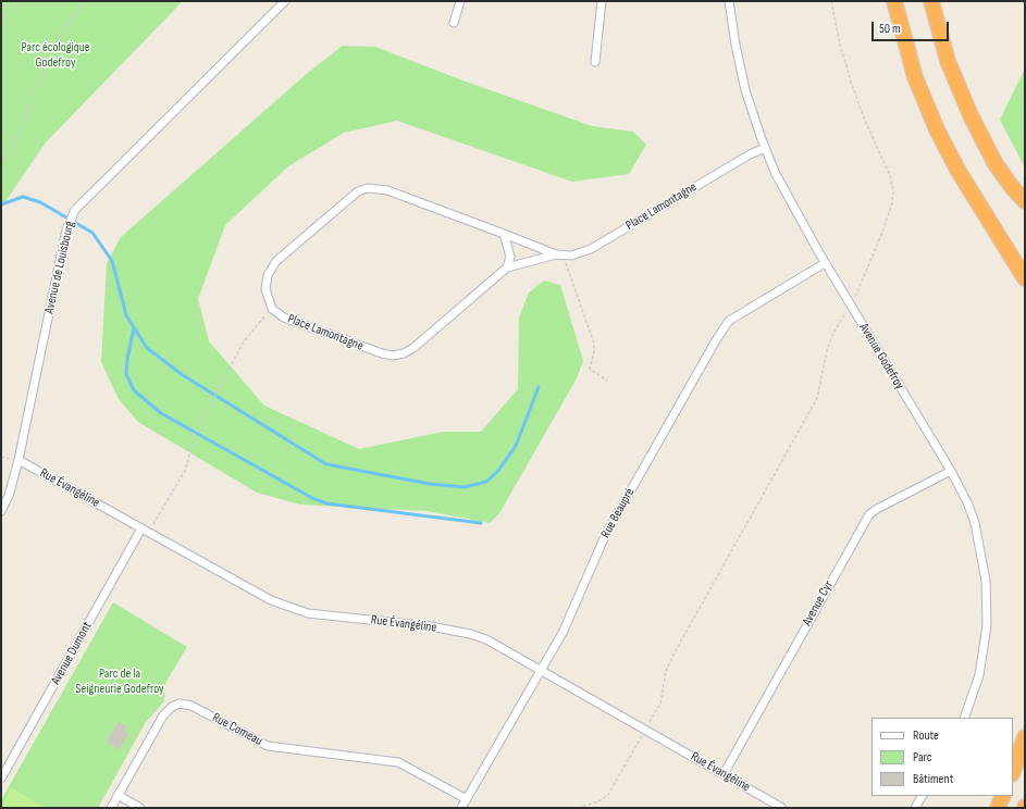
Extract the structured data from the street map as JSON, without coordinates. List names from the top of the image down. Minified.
{"streets":{"street":["Place Lamontagne","Avenue de Louisbourg","Avenue Godefroy","Rue Évangéline","Rue Beaupré","Avenue Cyr","Avenue Dumont","Rue Comeau"]},"crossings":[["Place Lamontagne","Avenue Godefroy"],["Avenue de Louisbourg","Rue Évangéline"],["Avenue Godefroy","Rue Beaupré"],["Avenue Godefroy","Avenue Cyr"],["Rue Évangéline","Rue Beaupré"],["Rue Évangéline","Avenue Cyr"],["Rue Évangéline","Avenue Dumont"],["Rue Beaupré","Rue Comeau"]],"parks":["Parc écologique Godefroy","Parc de la Seigneurie Godefroy"],"legend":["Route","Parc","Bâtiment"],"scale_bar":"50 m"}
